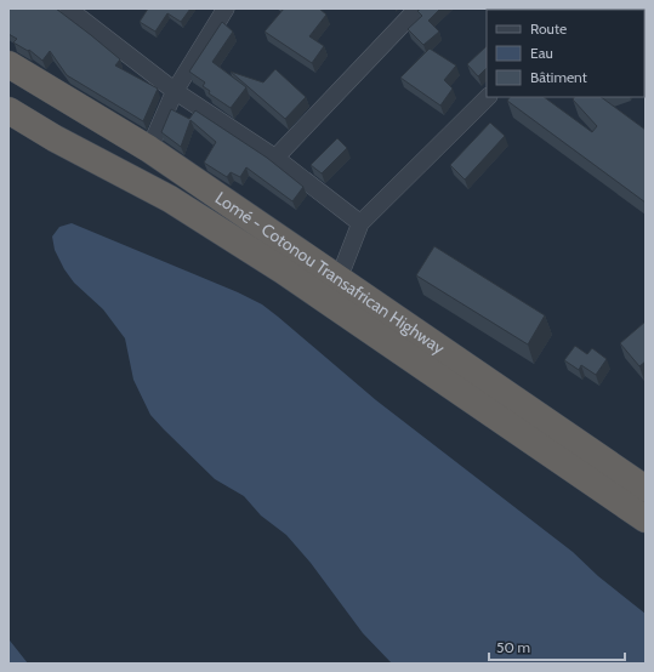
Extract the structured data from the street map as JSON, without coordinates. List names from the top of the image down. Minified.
{"streets":{"highway":["Lomé - Cotonou Transafrican Highway"]},"legend":["Route","Eau","Bâtiment"],"scale_bar":"50 m"}
